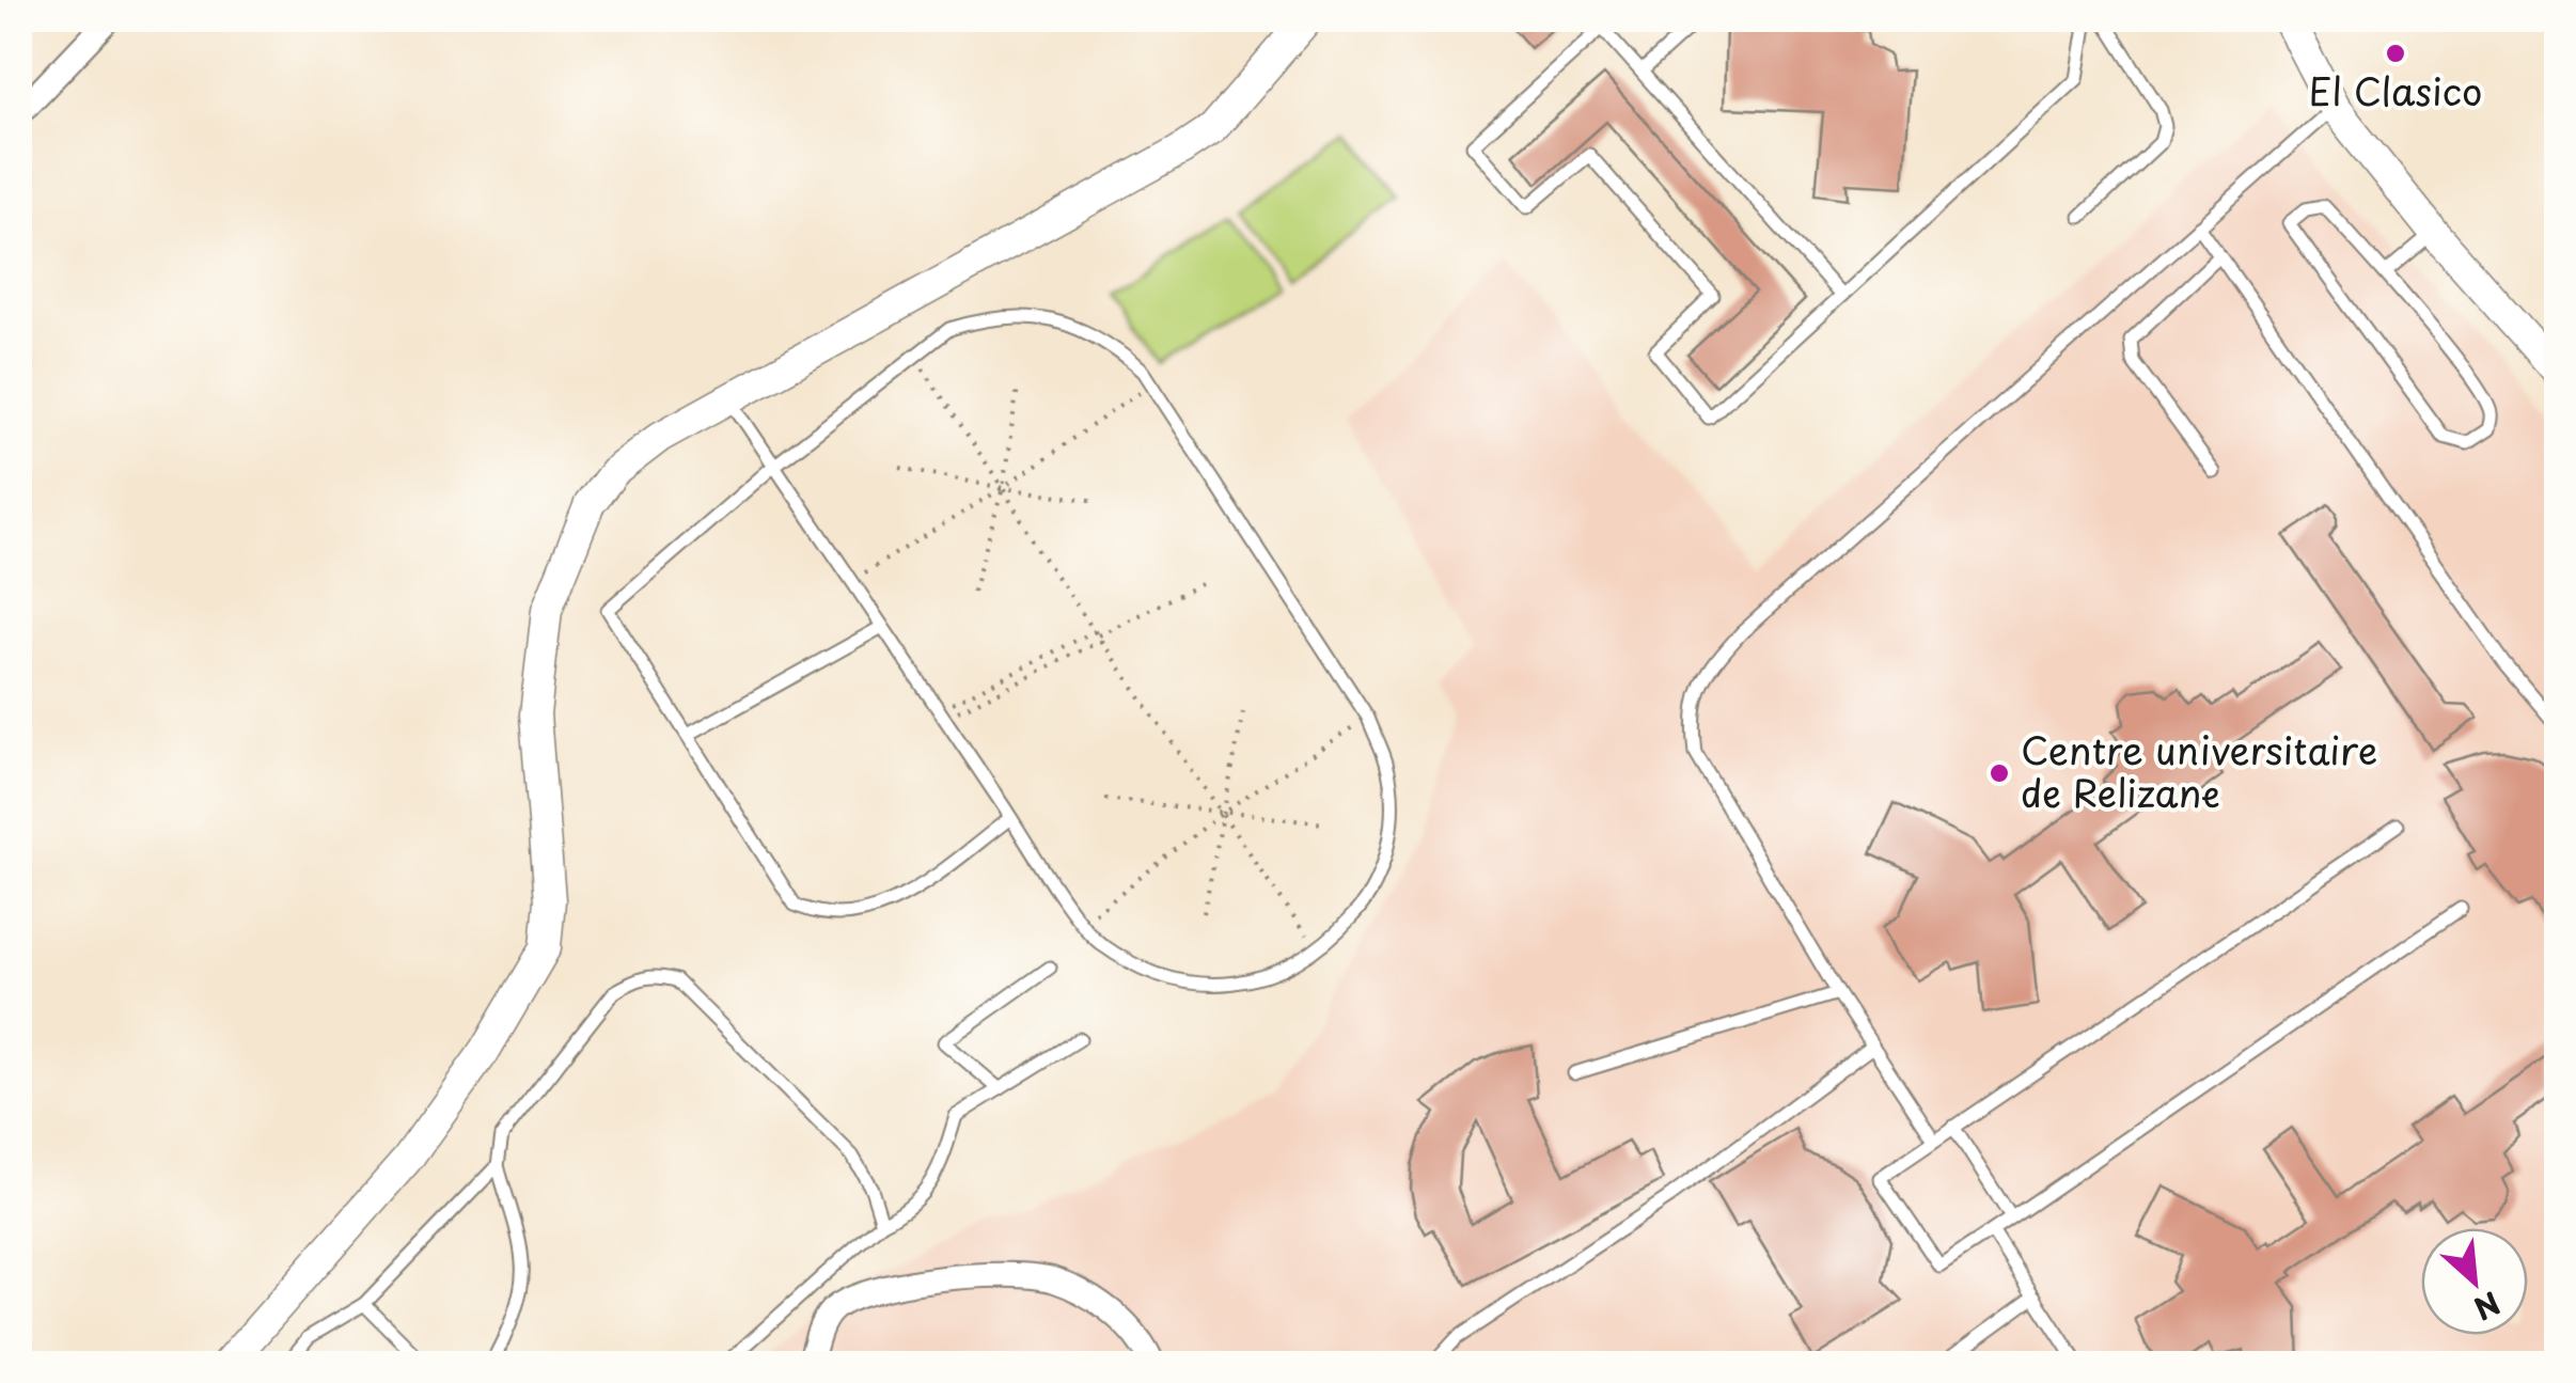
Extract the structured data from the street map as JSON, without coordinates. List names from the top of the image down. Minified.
{"places":["El Clasico","Centre universitaire de Relizane"],"north":"bottom right"}
